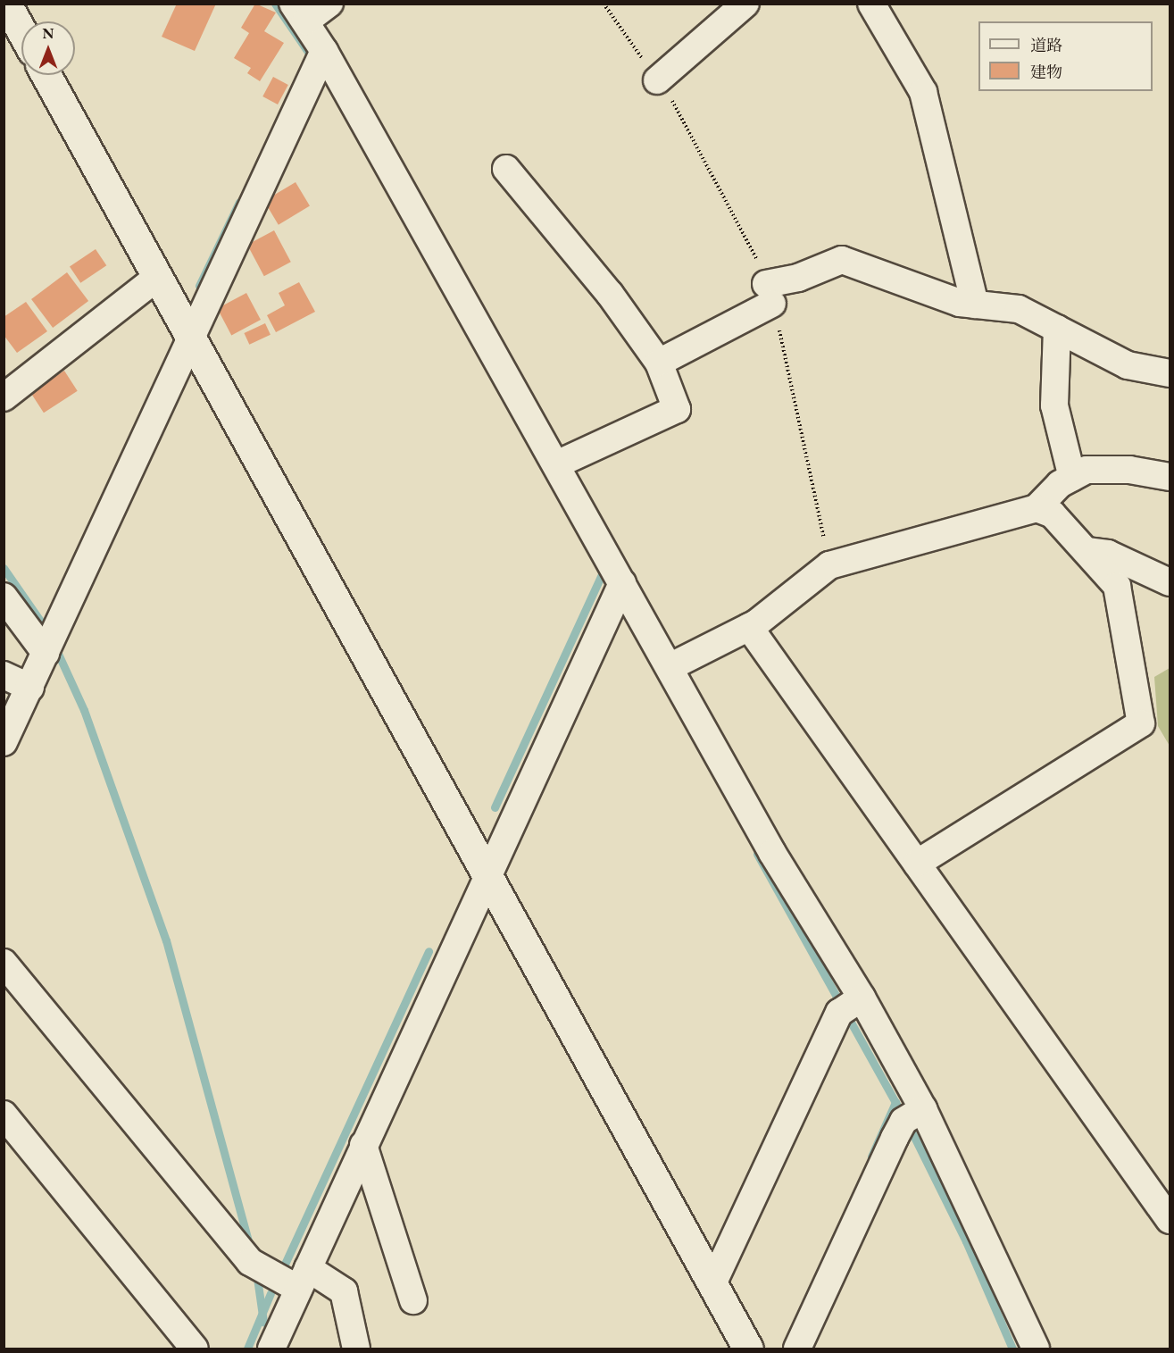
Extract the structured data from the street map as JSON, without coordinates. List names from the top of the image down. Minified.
{"legend":["道路","建物"],"north":"top"}
